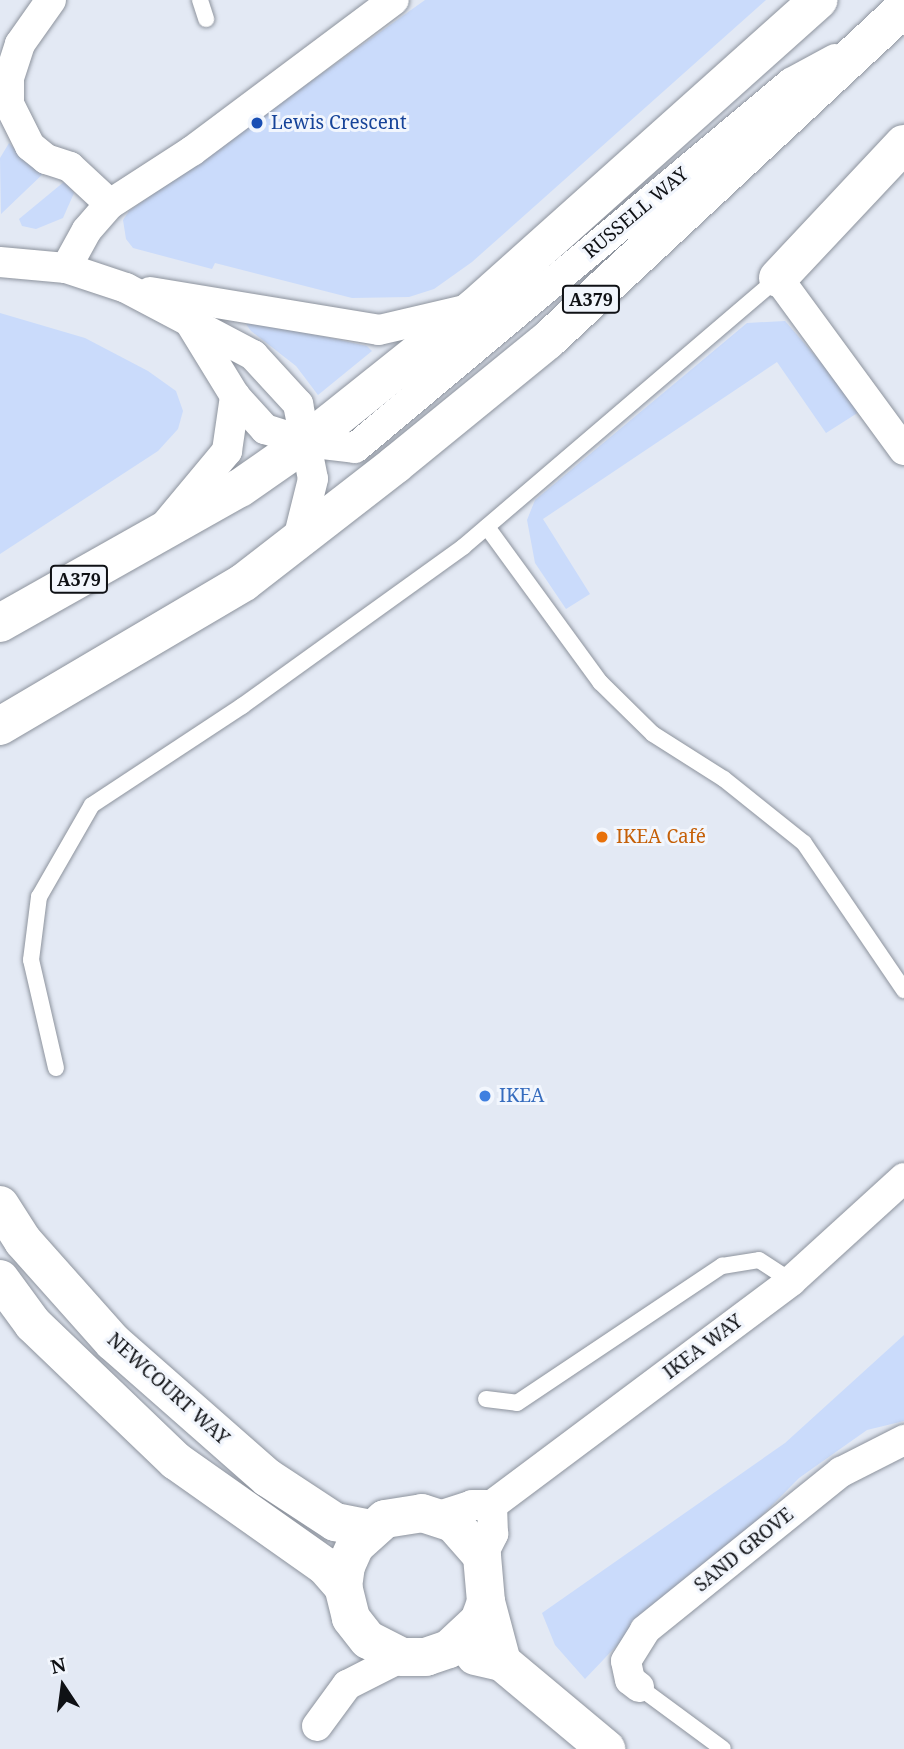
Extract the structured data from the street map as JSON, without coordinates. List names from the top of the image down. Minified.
{"streets":{"main road":["A379","NEWCOURT WAY"],"street":["RUSSELL WAY","IKEA WAY","SAND GROVE"]},"crossings":[["RUSSELL WAY","A379"],["IKEA WAY","NEWCOURT WAY"]],"places":["Lewis Crescent","IKEA Café","IKEA"],"north":"top"}
